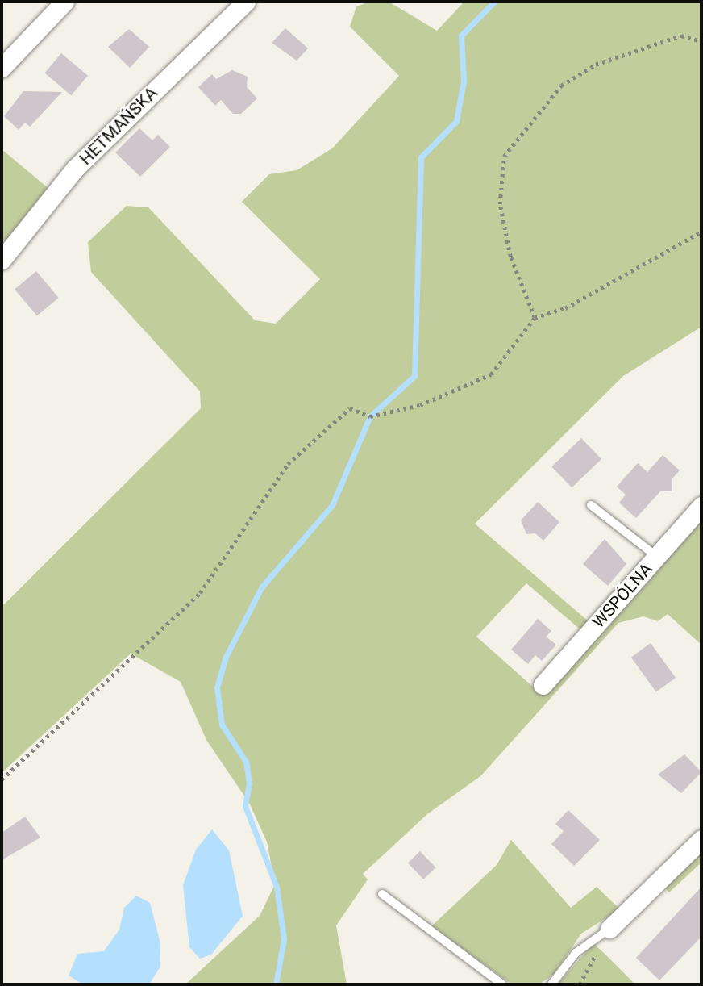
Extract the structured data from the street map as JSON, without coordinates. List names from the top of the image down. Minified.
{"streets":{"street":["HETMAŃSKA","WSPÓLNA"]}}
